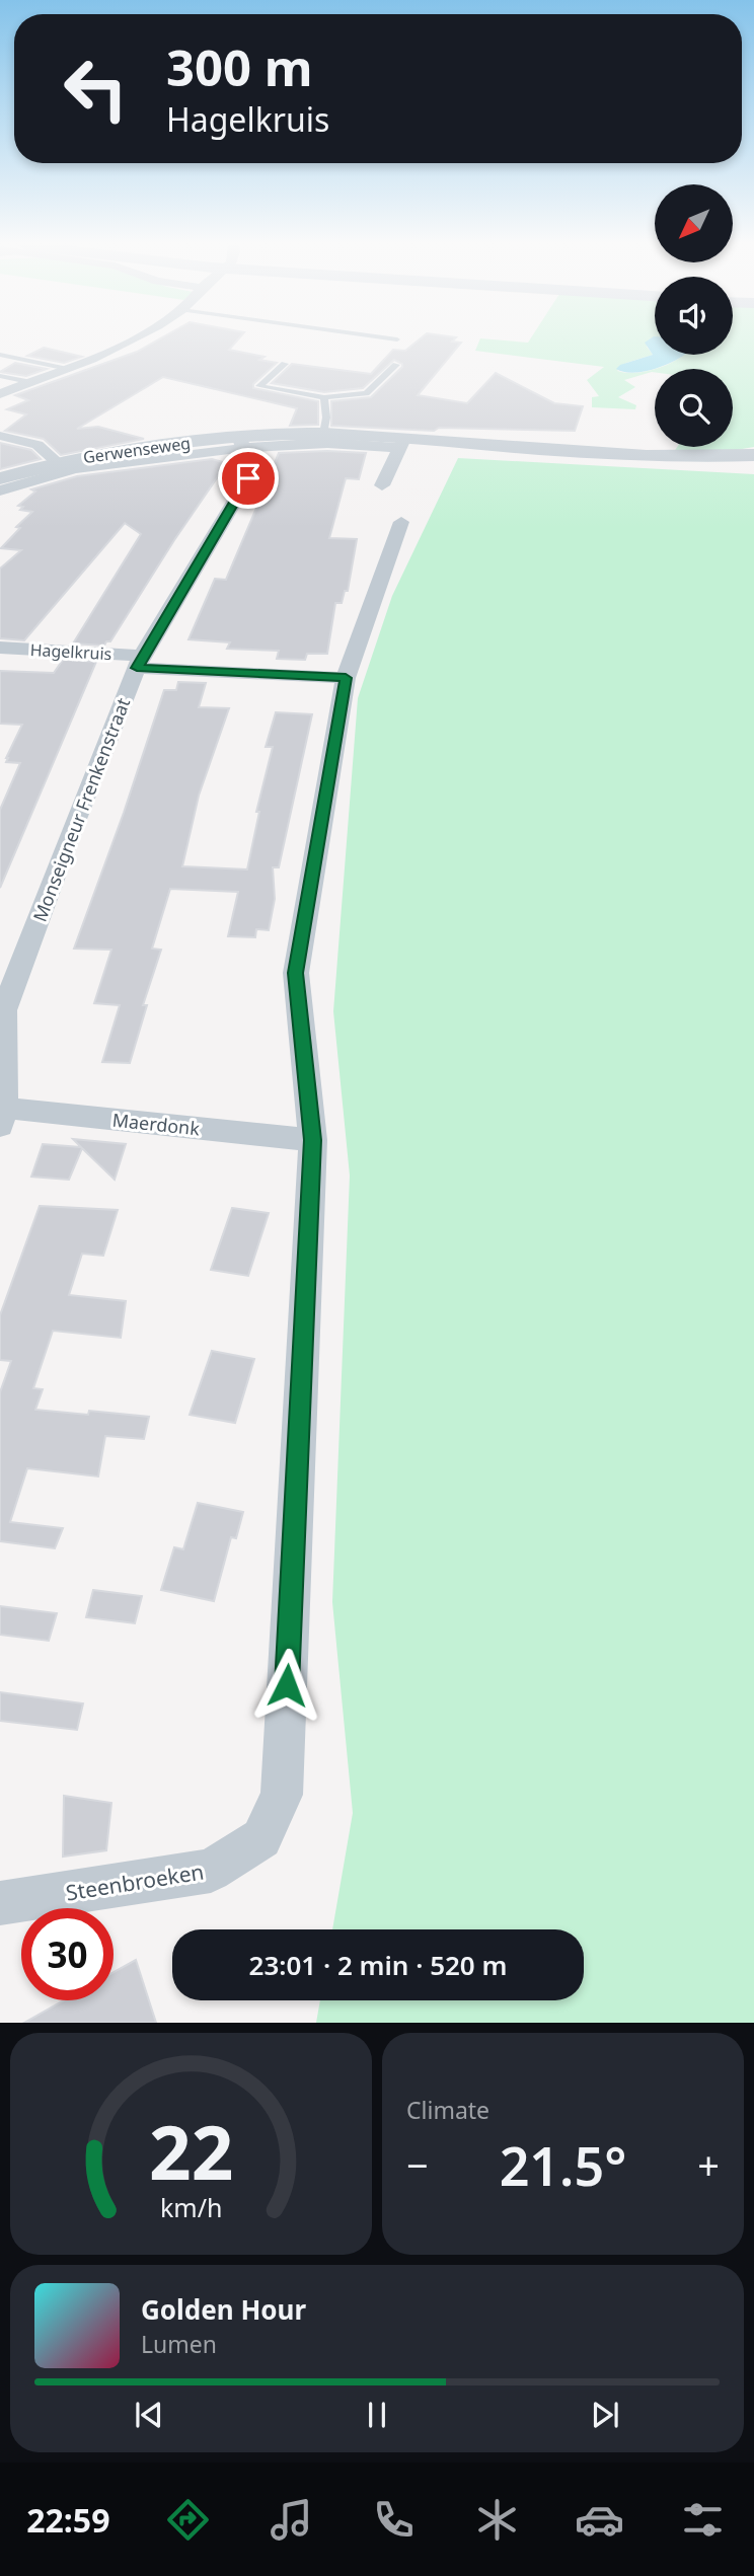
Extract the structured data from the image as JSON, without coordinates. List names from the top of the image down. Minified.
{"streets":{"street":["Gerwenseweg","Hagelkruis","Monseigneur Frenkenstraat","Maerdonk","Steenbroeken"]},"crossings":[["Gerwenseweg","Monseigneur Frenkenstraat"],["Hagelkruis","Monseigneur Frenkenstraat"],["Monseigneur Frenkenstraat","Maerdonk"],["Maerdonk","Steenbroeken"]],"north":"bottom left","page":{"turn":["300 m","Hagelkruis"],"limit":"30","trip":"23:01 · 2 min · 520 m","tile":"Climate","heat":["−","21.5°","+"],"song":["Golden Hour","Lumen"],"tabs":"22:59","gauge":["22","km/h"]}}
